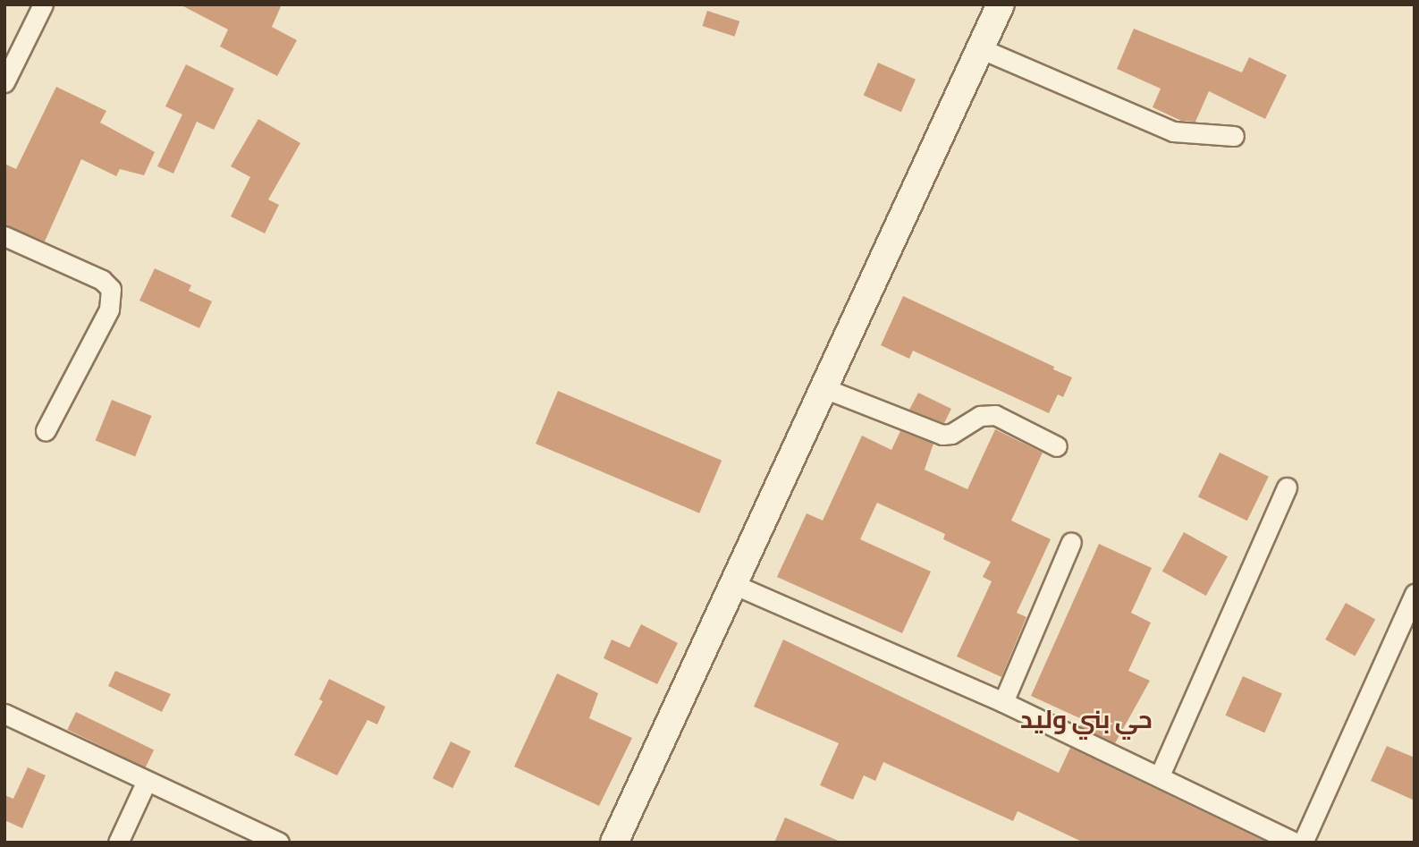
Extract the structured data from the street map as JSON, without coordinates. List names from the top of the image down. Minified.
{"districts":["حي بني وليد"]}
